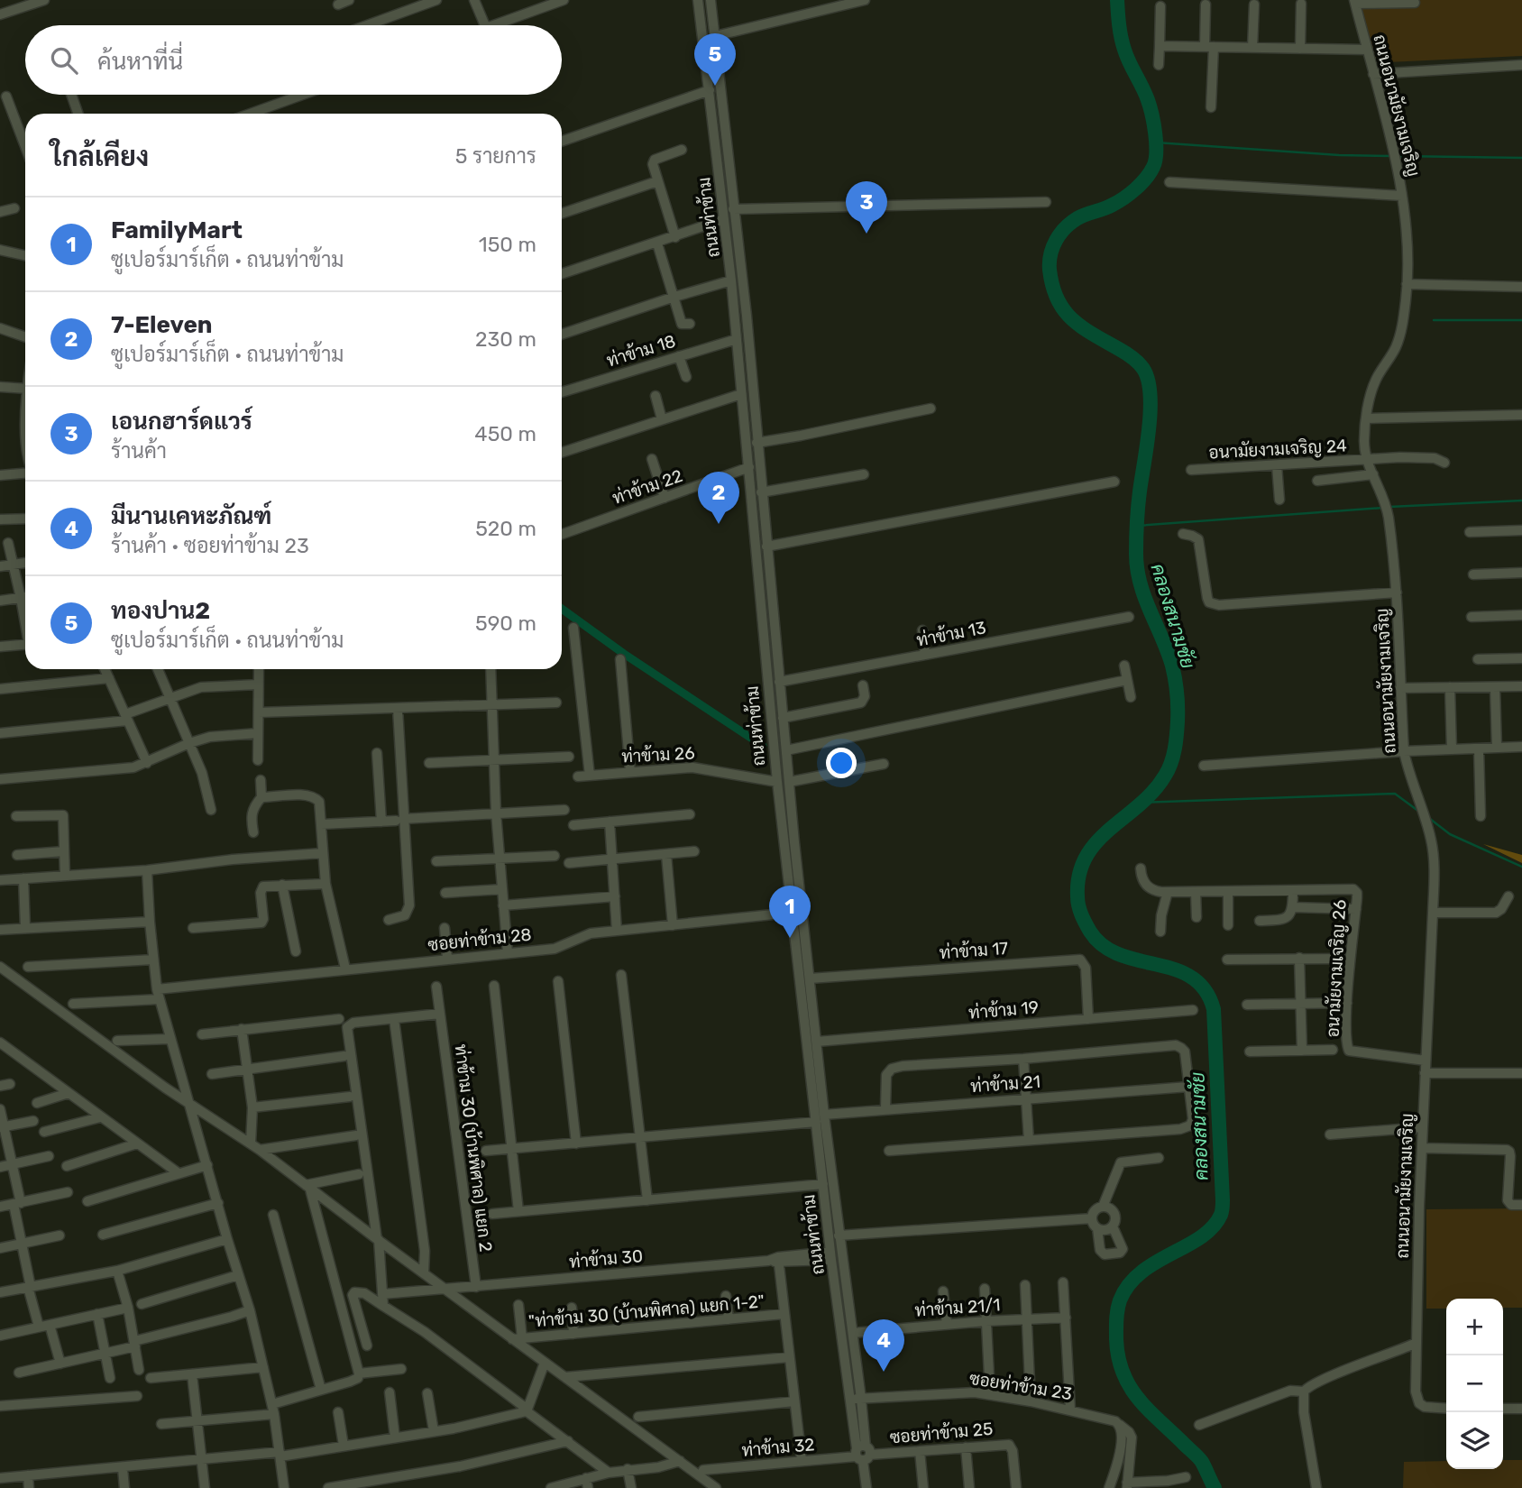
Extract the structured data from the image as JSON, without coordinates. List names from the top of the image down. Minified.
{"streets":{"street":["ถนนอนามัยงามเจริญ","ถนนท่าข้าม","ท่าข้าม 18","อนามัยงามเจริญ 24","ท่าข้าม 22","ท่าข้าม 13","ท่าข้าม 26","ซอยท่าข้าม 28","ท่าข้าม 17","อนามัยงามเจริญ 26","ท่าข้าม 19","ท่าข้าม 21","ท่าข้าม 30 (บ้านพิศาล) แยก 2","ท่าข้าม 30","ท่าข้าม 21/1","\"ท่าข้าม 30 (บ้านพิศาล) แยก 1-2\"","ซอยท่าข้าม 23","ซอยท่าข้าม 25","ท่าข้าม 32"]},"crossings":[["ถนนอนามัยงามเจริญ","อนามัยงามเจริญ 24"],["ถนนอนามัยงามเจริญ","อนามัยงามเจริญ 26"],["ถนนท่าข้าม","ท่าข้าม 18"],["ถนนท่าข้าม","ท่าข้าม 22"],["ถนนท่าข้าม","ท่าข้าม 13"],["ถนนท่าข้าม","ท่าข้าม 26"],["ถนนท่าข้าม","ซอยท่าข้าม 28"],["ถนนท่าข้าม","ท่าข้าม 17"],["ถนนท่าข้าม","ท่าข้าม 19"],["ถนนท่าข้าม","ท่าข้าม 21"],["ถนนท่าข้าม","ท่าข้าม 30"],["ถนนท่าข้าม","ท่าข้าม 21/1"],["ถนนท่าข้าม","ซอยท่าข้าม 23"],["ถนนท่าข้าม","ซอยท่าข้าม 25"],["ถนนท่าข้าม","ท่าข้าม 32"],["ท่าข้าม 17","ท่าข้าม 19"],["ท่าข้าม 30 (บ้านพิศาล) แยก 2","ท่าข้าม 30"],["ซอยท่าข้าม 25","ท่าข้าม 32"]],"water":["คลองสนามชัย"],"page":{"search":"ค้นหาที่นี่","pins":["5","3","2","1","4"],"heading":["ใกล้เคียง","5 รายการ"],"list":[{"mark":"1","name":"FamilyMart","note":"ซูเปอร์มาร์เก็ต · ถนนท่าข้าม","value":"150 m"},{"mark":"2","name":"7-Eleven","note":"ซูเปอร์มาร์เก็ต · ถนนท่าข้าม","value":"230 m"},{"mark":"3","name":"เอนกฮาร์ดแวร์","note":"ร้านค้า","value":"450 m"},{"mark":"4","name":"มีนานเคหะภัณฑ์","note":"ร้านค้า · ซอยท่าข้าม 23","value":"520 m"},{"mark":"5","name":"ทองปาน2","note":"ซูเปอร์มาร์เก็ต · ถนนท่าข้าม","value":"590 m"}],"map_buttons":["+","−"]}}
